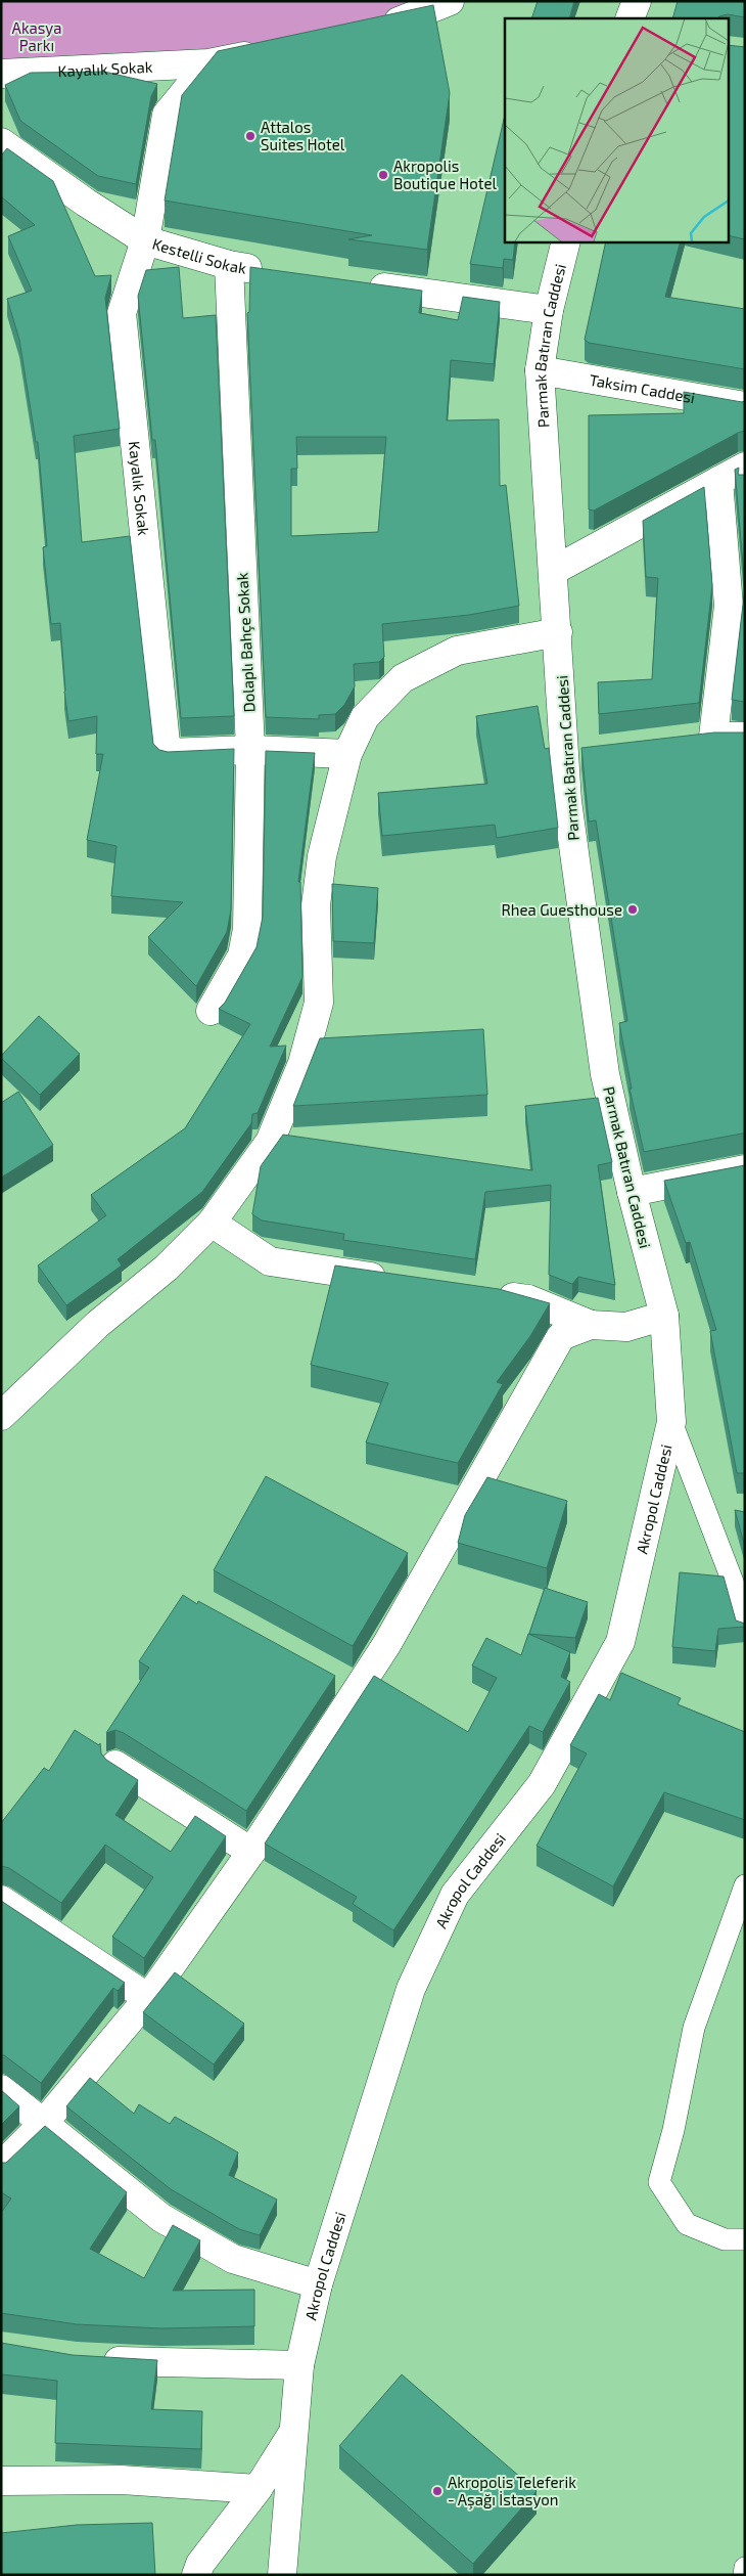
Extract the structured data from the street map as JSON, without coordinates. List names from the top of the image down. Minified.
{"streets":{"street":["Kayalık Sokak","Kestelli Sokak","Parmak Batıran Caddesi","Taksim Caddesi","Dolaplı Bahçe Sokak","Akropol Caddesi"]},"crossings":[["Kayalık Sokak","Kestelli Sokak"],["Kayalık Sokak","Dolaplı Bahçe Sokak"],["Kestelli Sokak","Dolaplı Bahçe Sokak"],["Parmak Batıran Caddesi","Taksim Caddesi"],["Parmak Batıran Caddesi","Akropol Caddesi"]],"parks":["Akasya Parkı"],"places":["Attalos Suites Hotel","Akropolis Boutique Hotel","Rhea Guesthouse","Akropolis Teleferik - Aşağı İstasyon"]}
